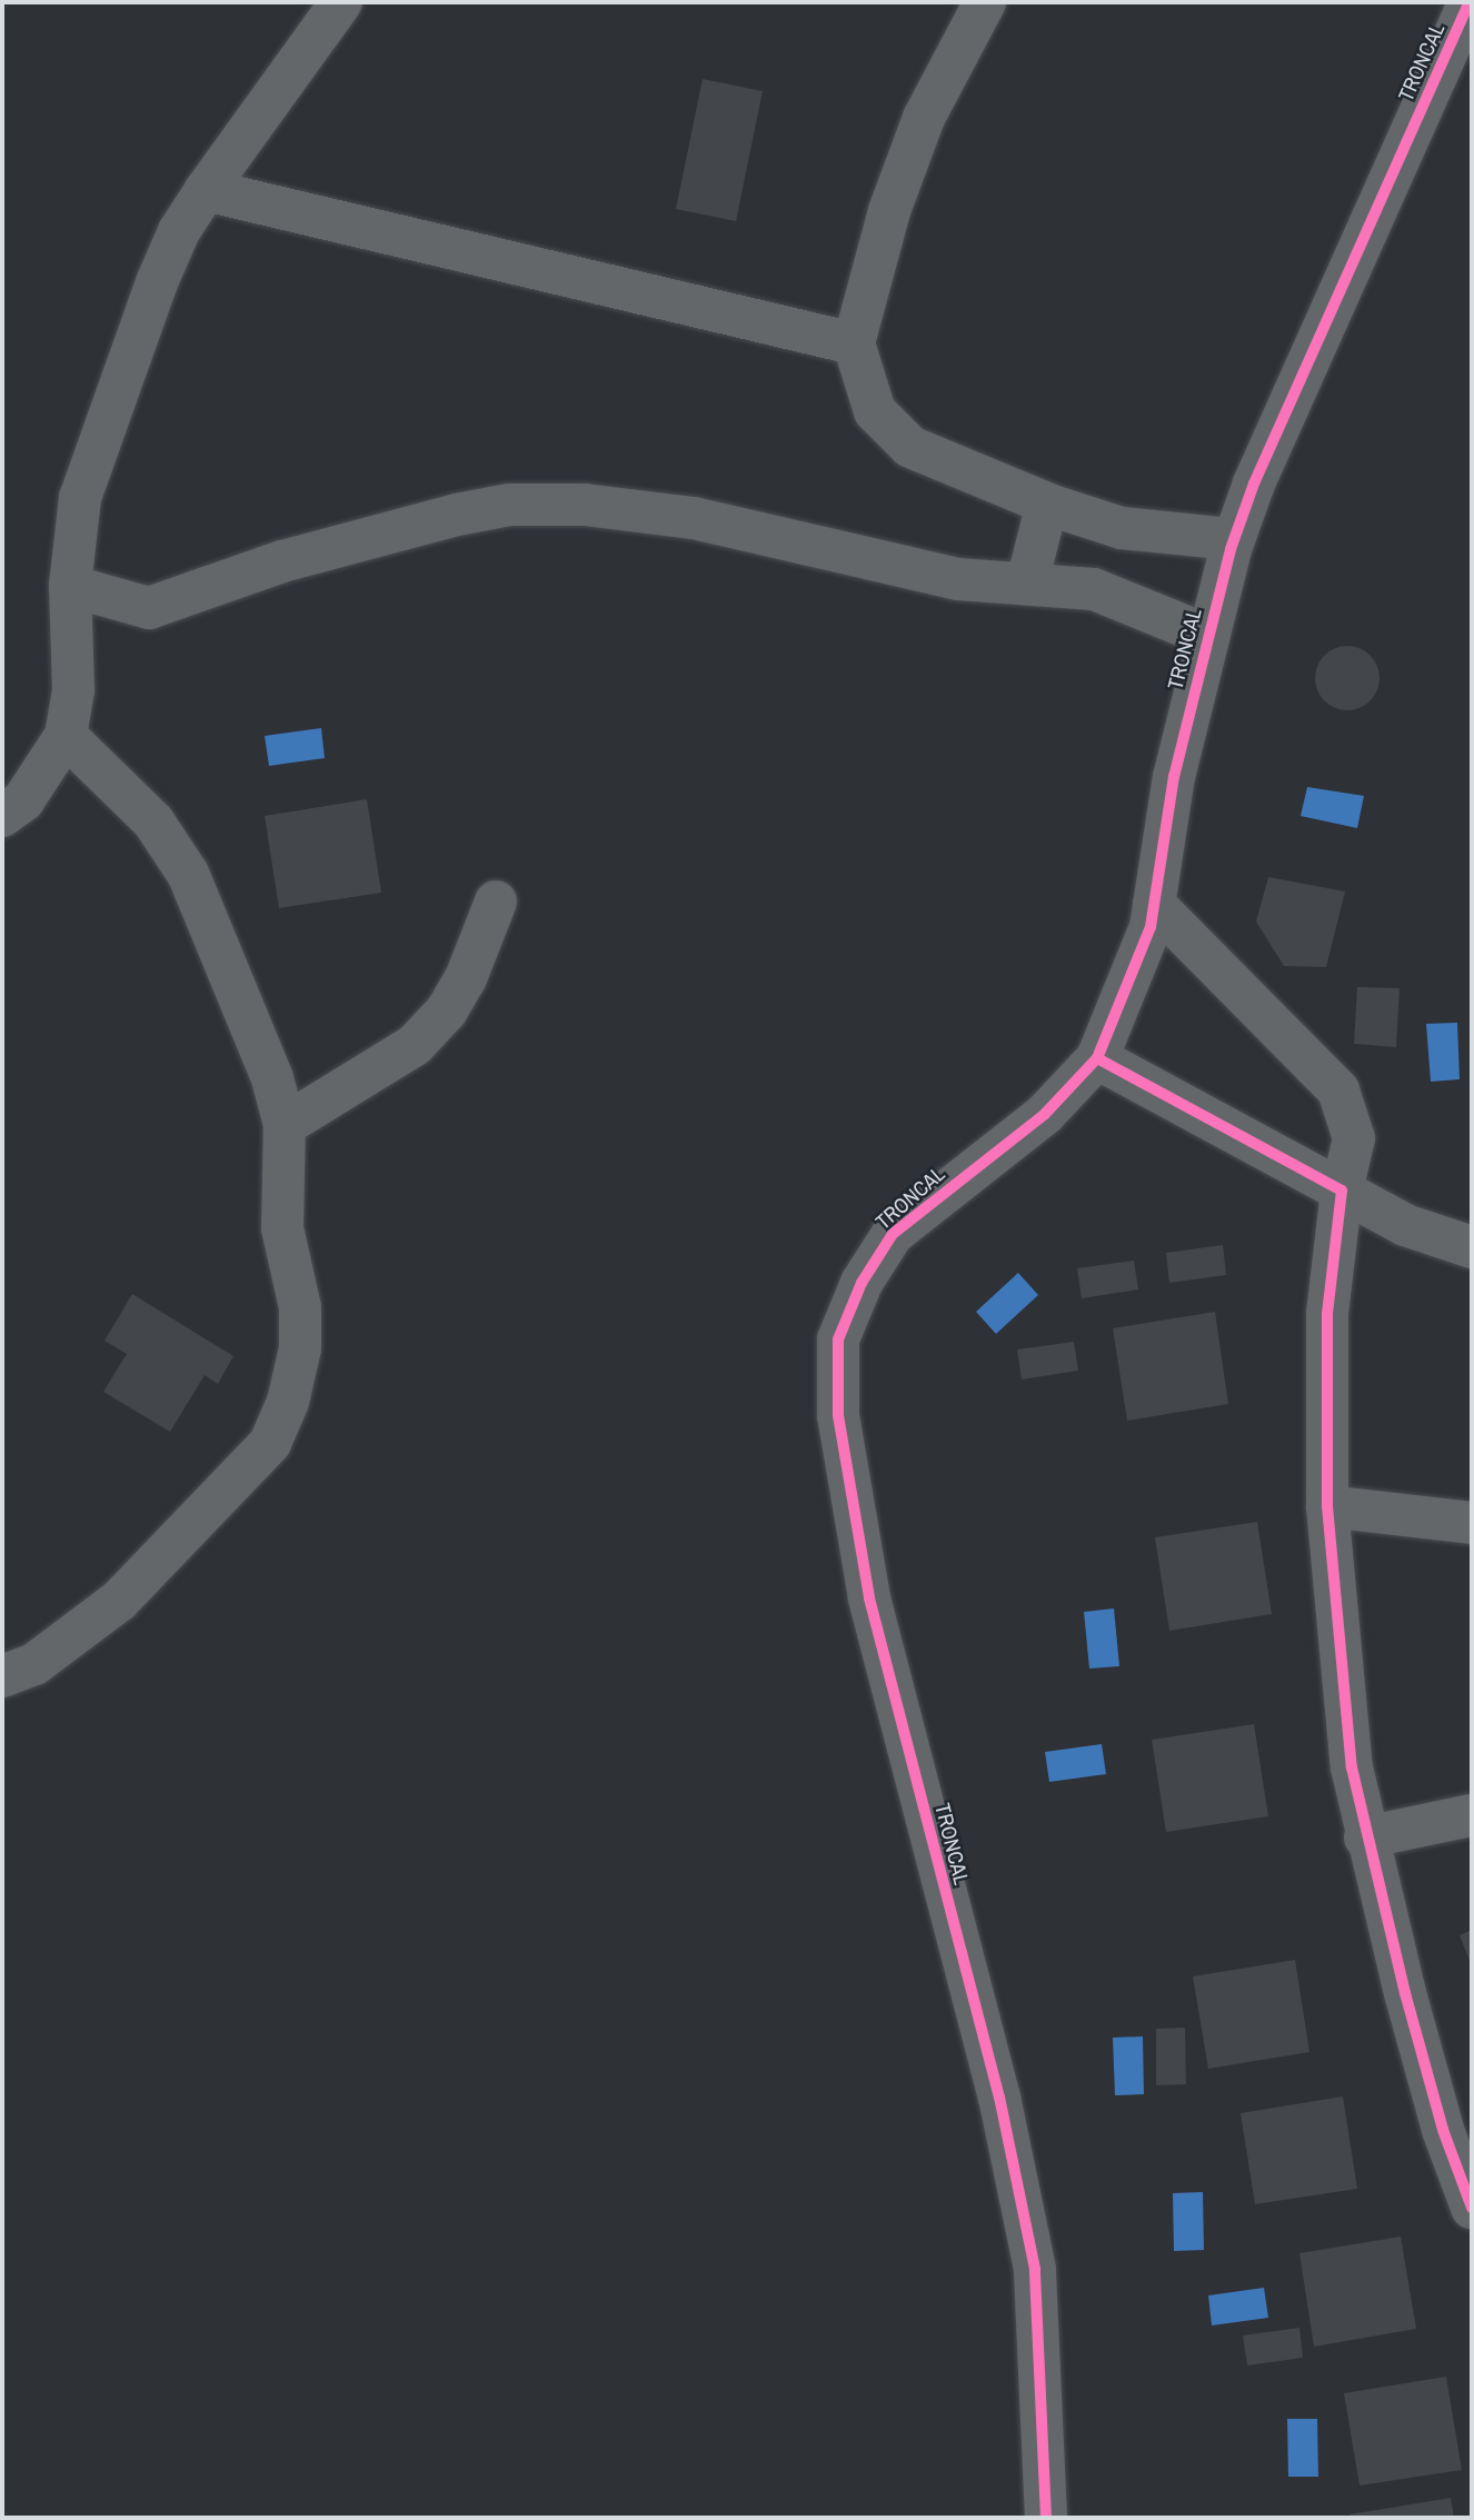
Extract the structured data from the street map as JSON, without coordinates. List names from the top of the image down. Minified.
{"streets":{"street":["TRONCAL"]}}
